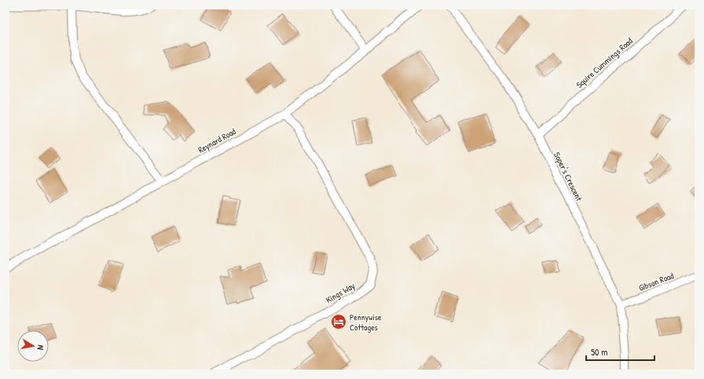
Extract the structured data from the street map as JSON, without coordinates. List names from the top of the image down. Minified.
{"streets":{"street":["Squire Cummings Road","Reynard Road","Soper's Crescent","Gibson Road","Kings Way"]},"crossings":[["Squire Cummings Road","Soper's Crescent"],["Reynard Road","Kings Way"],["Soper's Crescent","Gibson Road"]],"places":{"hotel":["Pennywise Cottages"]},"scale_bar":"50 m","north":"right"}
